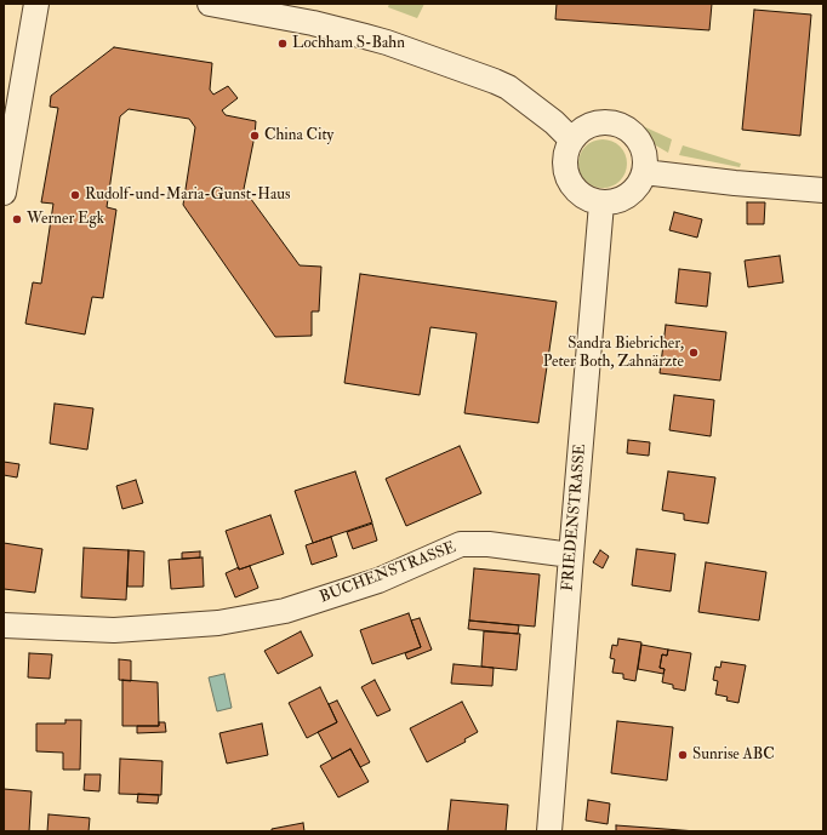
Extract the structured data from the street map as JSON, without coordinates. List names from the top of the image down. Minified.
{"streets":{"street":["FRIEDENSTRASSE","BUCHENSTRASSE"]},"crossings":[["FRIEDENSTRASSE","BUCHENSTRASSE"]],"places":["Lochham S-Bahn","China City","Rudolf-und-Maria-Gunst-Haus","Werner Egk","Sandra Biebricher, Peter Both, Zahnärzte","Sunrise ABC"]}
